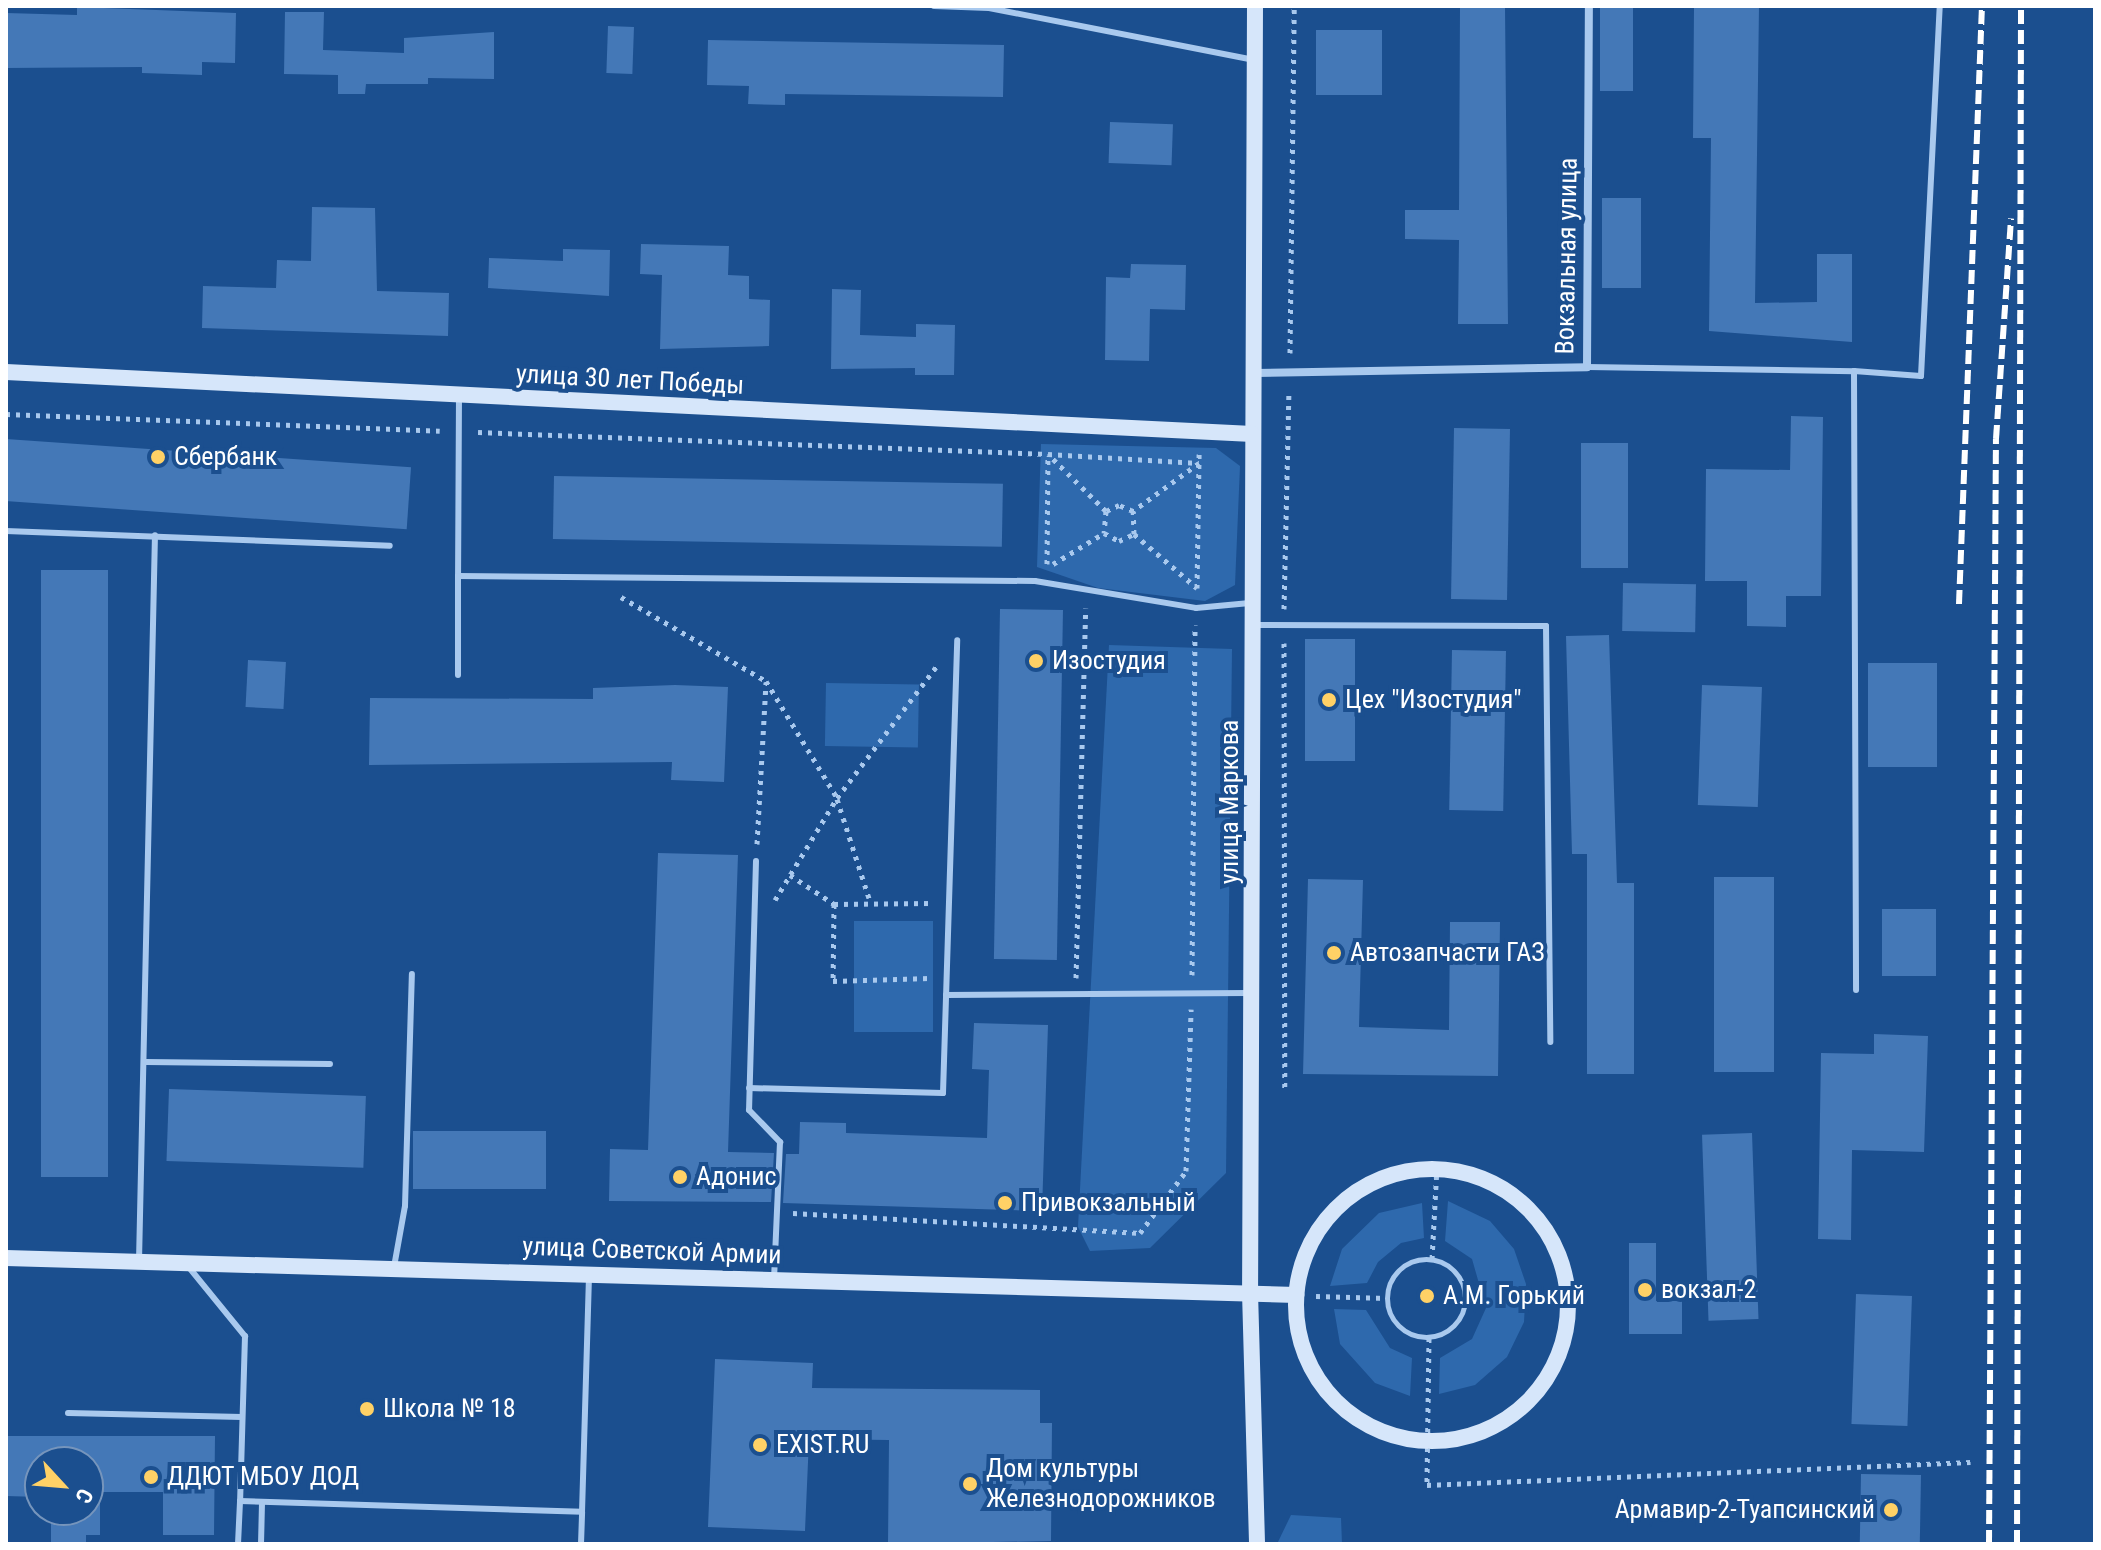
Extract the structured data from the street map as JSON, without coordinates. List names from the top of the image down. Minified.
{"streets":{"main road":["улица 30 лет Победы","улица Маркова","улица Советской Армии"],"street":["Вокзальная улица"]},"crossings":[["Вокзальная улица","улица Маркова"],["улица 30 лет Победы","улица Маркова"],["улица Маркова","улица Советской Армии"]],"places":["Сбербанк","Изостудия","Цех \"Изостудия\"","Автозапчасти ГАЗ","Адонис","Привокзальный","вокзал-2","А.М. Горький","Школа № 18","EXIST.RU","ДДЮТ МБОУ ДОД","Дом культуры Железнодорожников","Армавир-2-Туапсинский"],"north":"bottom right"}
